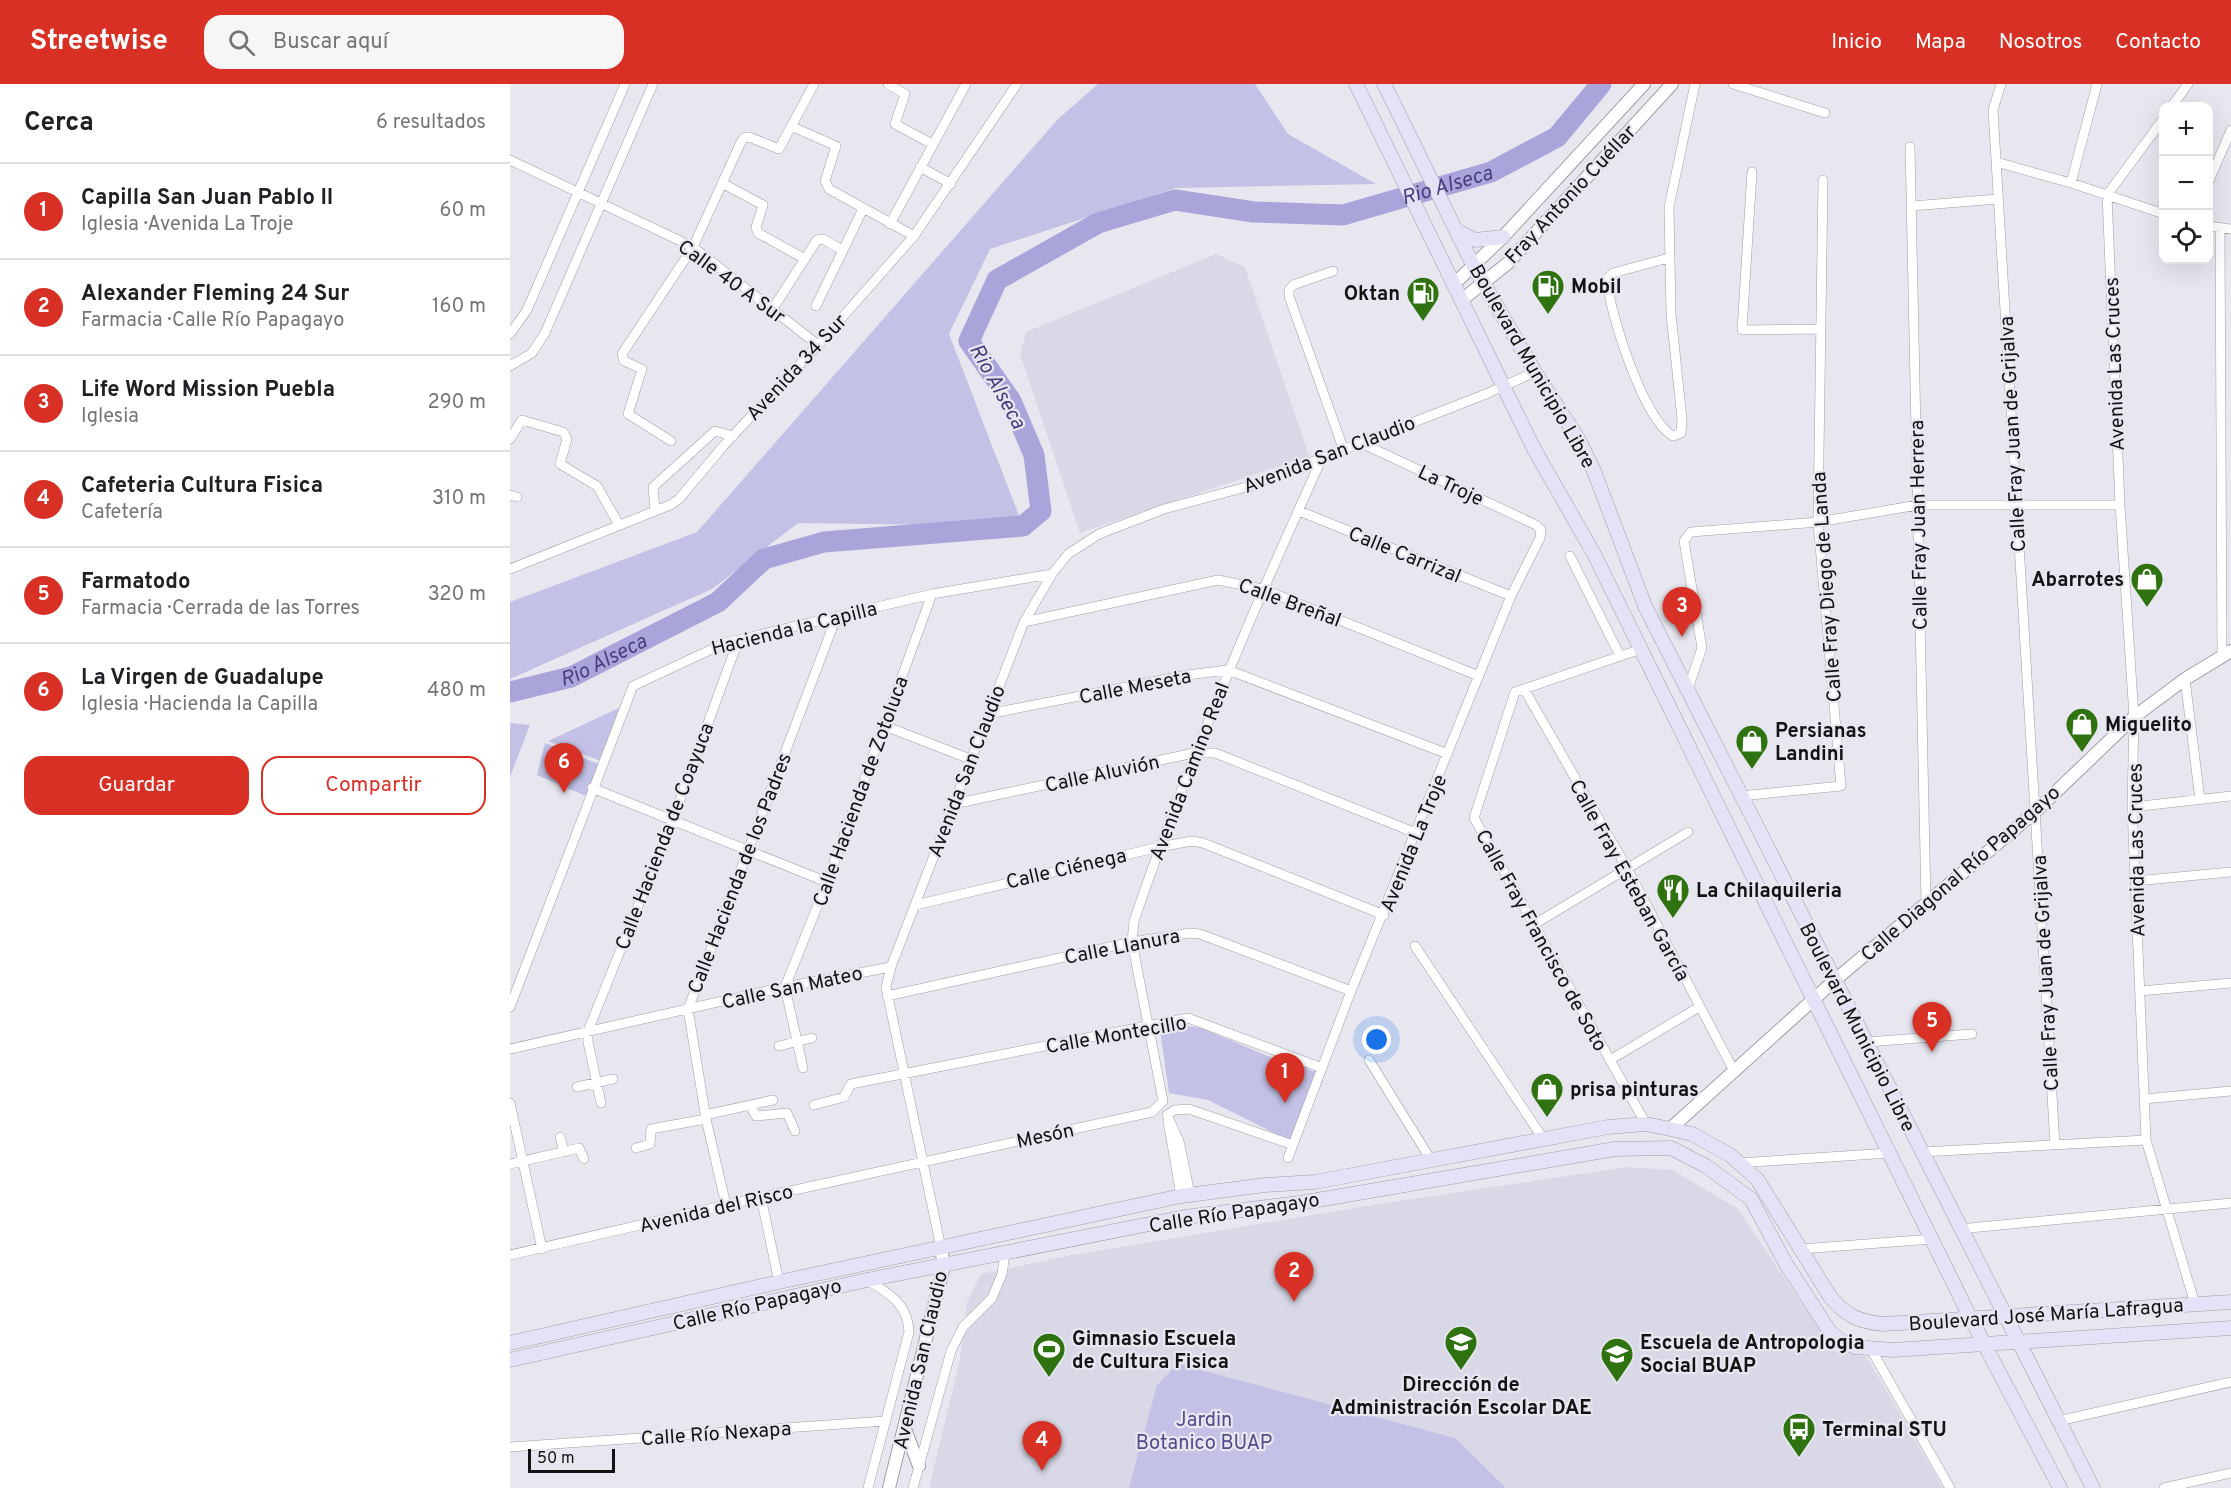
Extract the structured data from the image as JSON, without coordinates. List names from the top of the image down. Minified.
{"streets":{"main road":["Boulevard Municipio Libre","Calle Río Papagayo","Boulevard José María Lafragua"],"street":["Fray Antonio Cuéllar","Calle 40 A Sur","Avenida Las Cruces","Avenida 34 Sur","Calle Fray Juan de Grijalva","Avenida San Claudio","La Troje","Calle Fray Juan Herrera","Calle Carrizal","Calle Fray Diego de Landa","Calle Breñal","Hacienda la Capilla","Calle Meseta","Avenida Camino Real","Calle Aluvión","Calle Hacienda de Zotoluca","Calle Hacienda de Coayuca","Avenida La Troje","Calle Ciénega","Calle Hacienda de los Padres","Calle Diagonal Río Papagayo","Calle Fray Esteban García","Calle Fray Francisco de Soto","Calle Llanura","Calle San Mateo","Calle Montecillo","Mesón","Avenida del Risco","Calle Río Nexapa"]},"crossings":[["Fray Antonio Cuéllar","Boulevard Municipio Libre"],["Calle 40 A Sur","Avenida 34 Sur"],["Avenida Las Cruces","Calle Diagonal Río Papagayo"],["Avenida Las Cruces","Boulevard José María Lafragua"],["Boulevard Municipio Libre","Avenida San Claudio"],["Boulevard Municipio Libre","Calle Fray Diego de Landa"],["Boulevard Municipio Libre","Calle Diagonal Río Papagayo"],["Boulevard Municipio Libre","Boulevard José María Lafragua"],["Calle Fray Juan de Grijalva","Calle Diagonal Río Papagayo"],["Avenida San Claudio","La Troje"],["Avenida San Claudio","Calle Breñal"],["Avenida San Claudio","Hacienda la Capilla"],["Avenida San Claudio","Calle Meseta"],["Avenida San Claudio","Avenida Camino Real"],["Avenida San Claudio","Calle Aluvión"],["Avenida San Claudio","Calle Ciénega"],["Avenida San Claudio","Calle Llanura"],["Avenida San Claudio","Calle San Mateo"],["Avenida San Claudio","Calle Montecillo"],["Avenida San Claudio","Mesón"],["Avenida San Claudio","Avenida del Risco"],["Avenida San Claudio","Calle Río Papagayo"],["Avenida San Claudio","Calle Río Nexapa"],["La Troje","Avenida La Troje"],["Calle Fray Juan Herrera","Calle Diagonal Río Papagayo"],["Calle Carrizal","Avenida Camino Real"],["Calle Carrizal","Avenida La Troje"],["Calle Breñal","Avenida Camino Real"],["Calle Breñal","Avenida La Troje"],["Hacienda la Capilla","Calle Hacienda de Zotoluca"],["Hacienda la Capilla","Calle Hacienda de Coayuca"],["Hacienda la Capilla","Calle Hacienda de los Padres"],["Calle Meseta","Avenida Camino Real"],["Calle Meseta","Avenida La Troje"],["Avenida Camino Real","Calle Aluvión"],["Avenida Camino Real","Calle Ciénega"],["Avenida Camino Real","Calle Llanura"],["Avenida Camino Real","Calle Montecillo"],["Avenida Camino Real","Mesón"],["Calle Aluvión","Avenida La Troje"],["Calle Hacienda de Zotoluca","Calle San Mateo"],["Calle Hacienda de Coayuca","Calle San Mateo"],["Avenida La Troje","Calle Ciénega"],["Avenida La Troje","Calle Llanura"],["Avenida La Troje","Calle Montecillo"],["Calle Hacienda de los Padres","Calle San Mateo"],["Calle Hacienda de los Padres","Avenida del Risco"],["Calle Diagonal Río Papagayo","Calle Fray Esteban García"],["Calle Diagonal Río Papagayo","Calle Río Papagayo"],["Calle Fray Esteban García","Calle Fray Francisco de Soto"],["Calle Fray Francisco de Soto","Calle Río Papagayo"],["Mesón","Avenida del Risco"],["Calle Río Papagayo","Boulevard José María Lafragua"]],"water":["Rio Alseca"],"parks":["Jardin Botanico BUAP"],"places":{"fuel station":["Mobil","Oktan"],"shop":["Abarrotes","Miguelito","Persianas Landini","prisa pinturas"],"restaurant":["La Chilaquileria"],"school or university":["Dirección de Administración Escolar DAE","Escuela de Antropologia Social BUAP"],"sports":["Gimnasio Escuela de Cultura Fisica"],"bus stop":["Terminal STU"]},"scale_bar":"50 m","page":{"header":"Streetwise","search":"Buscar aquí","nav":["Inicio","Mapa","Nosotros","Contacto"],"heading":["Cerca","6 resultados"],"map_buttons":["+","−"],"list":[{"mark":"1","name":"Capilla San Juan Pablo II","note":"Iglesia · Avenida La Troje","value":"60 m"},{"mark":"2","name":"Alexander Fleming 24 Sur","note":"Farmacia · Calle Río Papagayo","value":"160 m"},{"mark":"3","name":"Life Word Mission Puebla","note":"Iglesia","value":"290 m"},{"mark":"4","name":"Cafeteria Cultura Fisica","note":"Cafetería","value":"310 m"},{"mark":"5","name":"Farmatodo","note":"Farmacia · Cerrada de las Torres","value":"320 m"},{"mark":"6","name":"La Virgen de Guadalupe","note":"Iglesia · Hacienda la Capilla","value":"480 m"}],"pins":["3","6","5","1","2","4"],"buttons":["Guardar","Compartir"],"scale":"50 m"}}
